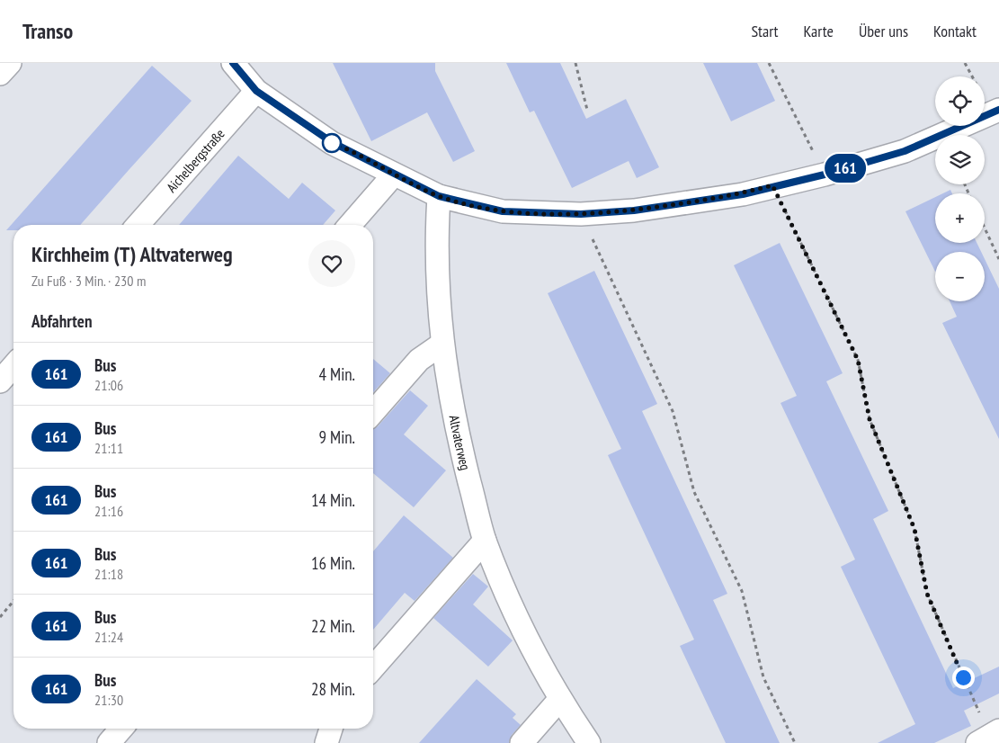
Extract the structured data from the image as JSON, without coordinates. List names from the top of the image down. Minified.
{"streets":{"street":["Aichelbergstraße","Altvaterweg"]},"lines":["bus line 161"],"page":{"header":"Transo","nav":["Start","Karte","Über uns","Kontakt"],"on_map":"161","map_buttons":["+","−"],"heading":[["Kirchheim (T) Altvaterweg","Zu Fuß · 3 Min. · 230 m"],"Abfahrten"],"list":[{"mark":"161","name":"Bus","note":"21:06","value":"4 Min."},{"mark":"161","name":"Bus","note":"21:11","value":"9 Min."},{"mark":"161","name":"Bus","note":"21:16","value":"14 Min."},{"mark":"161","name":"Bus","note":"21:18","value":"16 Min."},{"mark":"161","name":"Bus","note":"21:24","value":"22 Min."},{"mark":"161","name":"Bus","note":"21:30","value":"28 Min."}]}}
